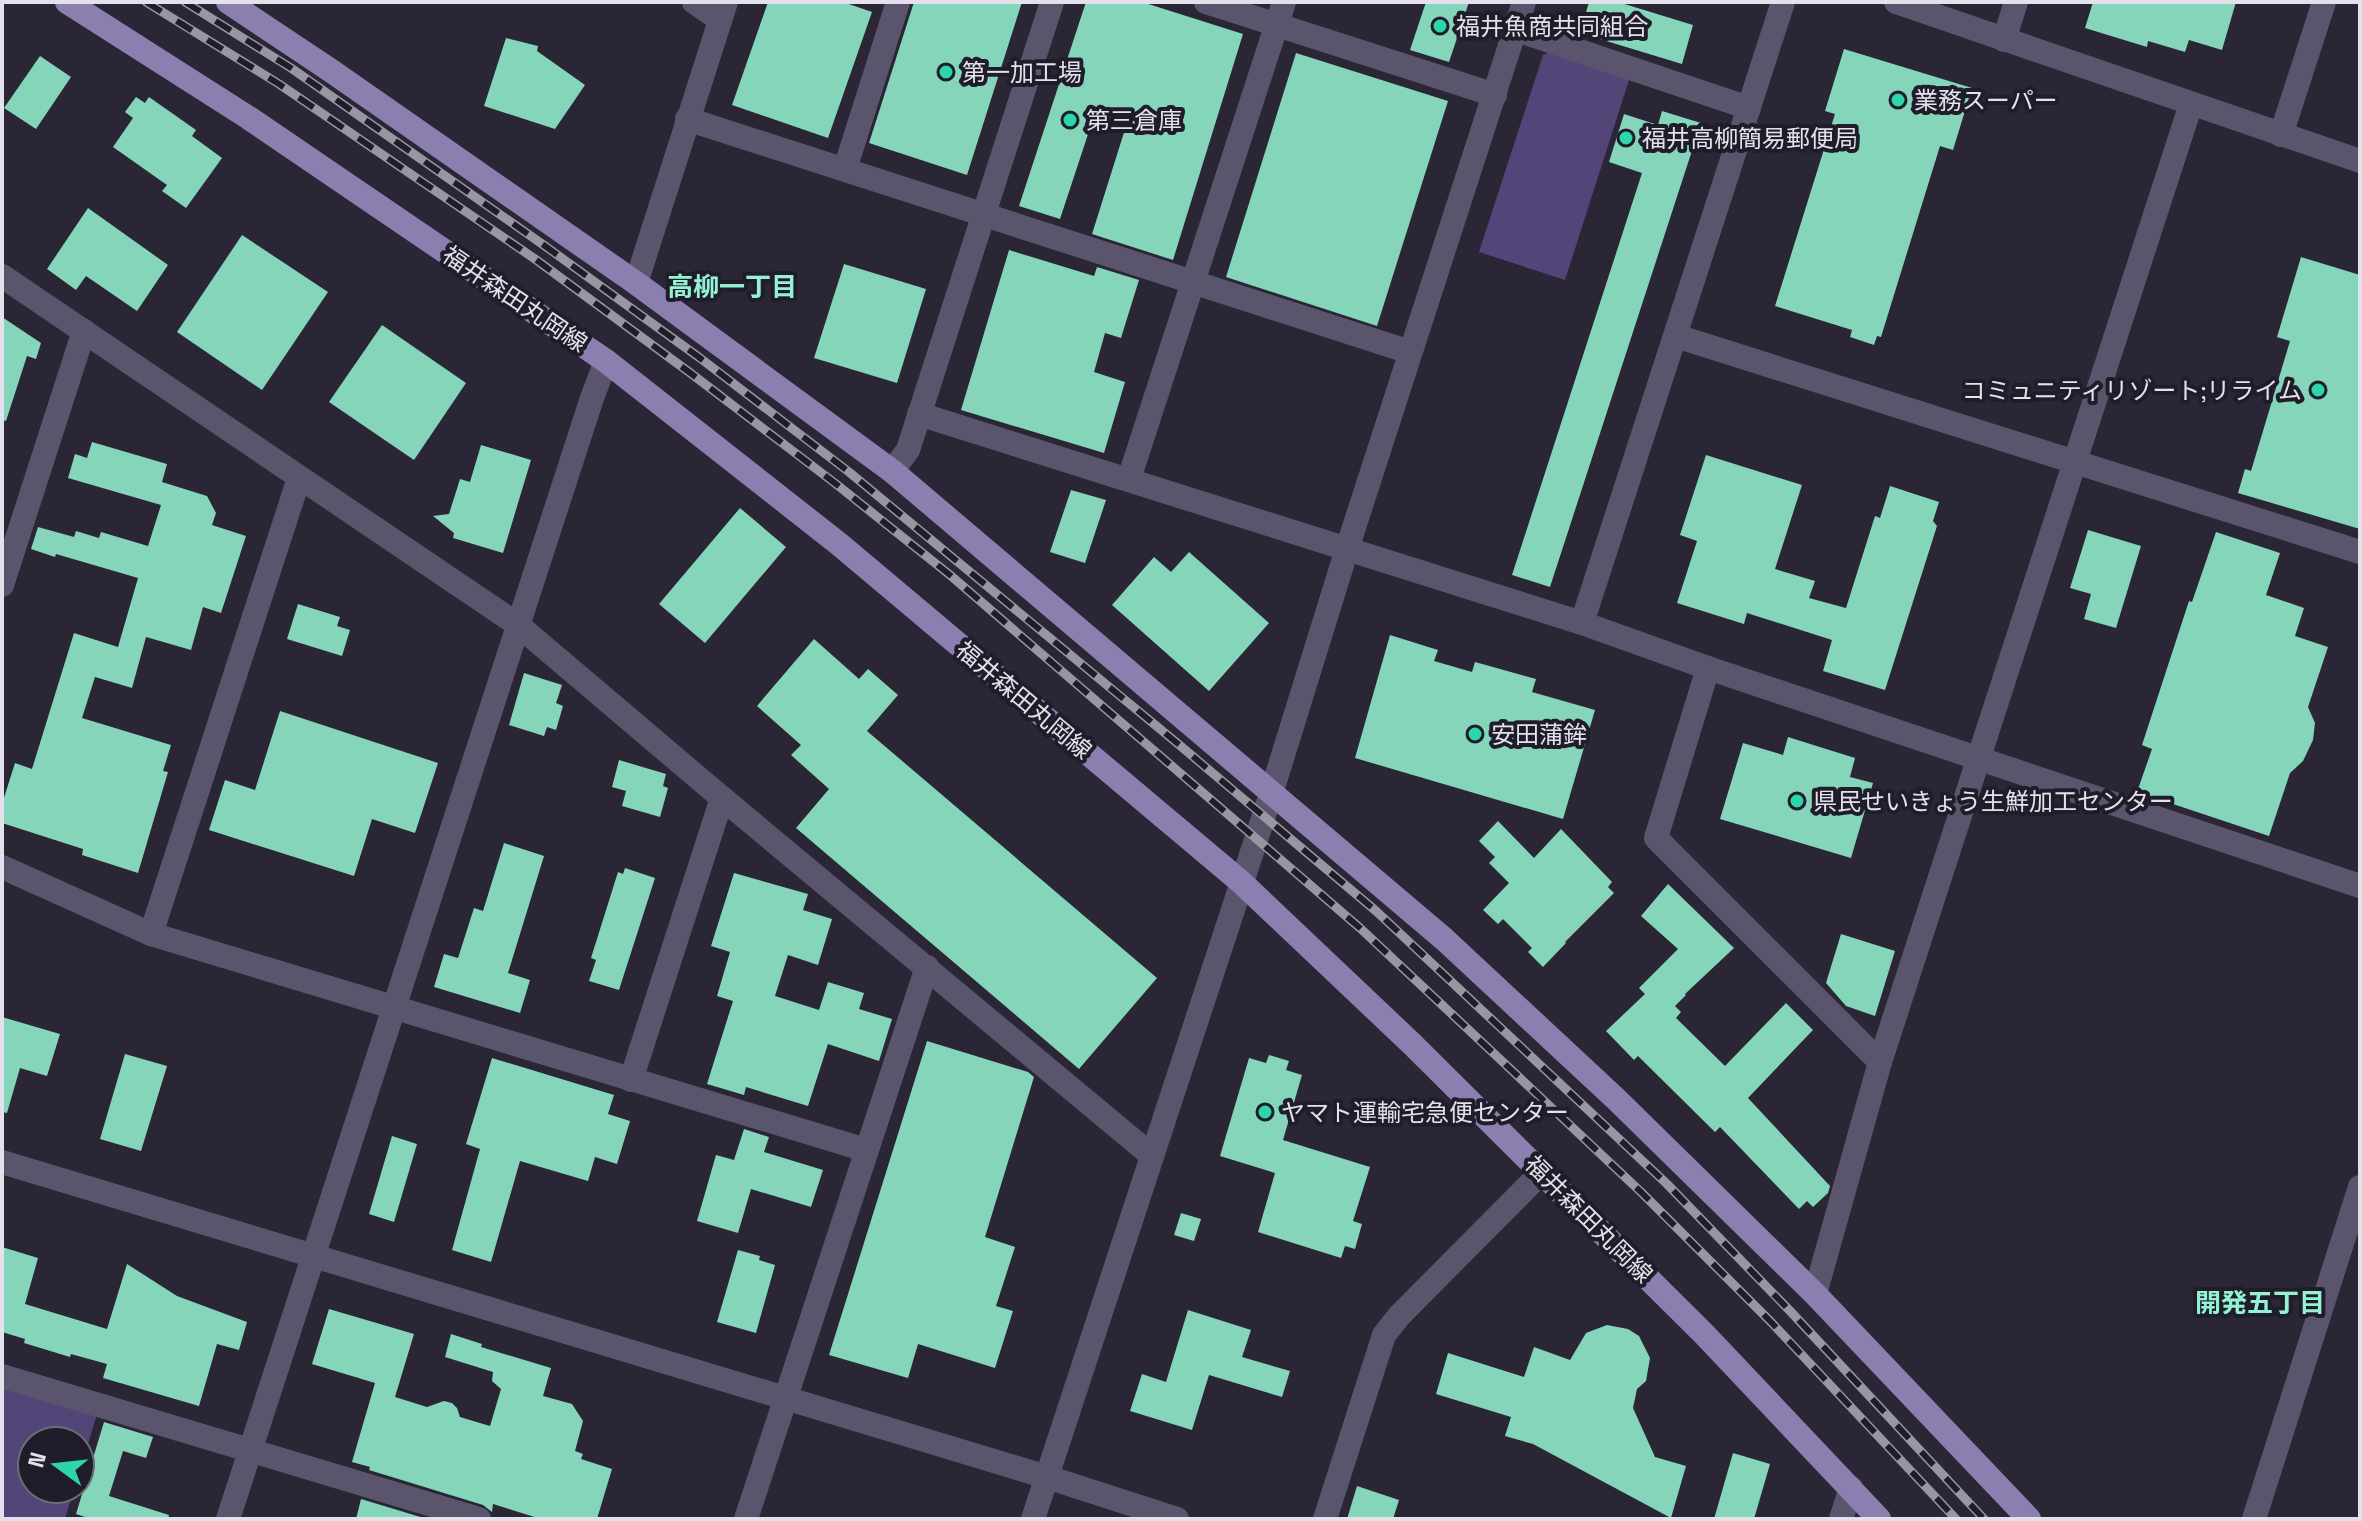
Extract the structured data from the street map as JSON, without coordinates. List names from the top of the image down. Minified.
{"streets":{"main road":["福井森田丸岡線"]},"districts":["高柳一丁目","開発五丁目"],"places":["福井魚商共同組合","第一加工場","業務スーパー","第三倉庫","福井高柳簡易郵便局","コミュニティリゾート;リライム","安田蒲鉾","県民せいきょう生鮮加工センター","ヤマト運輸宅急便センター"],"north":"left"}
